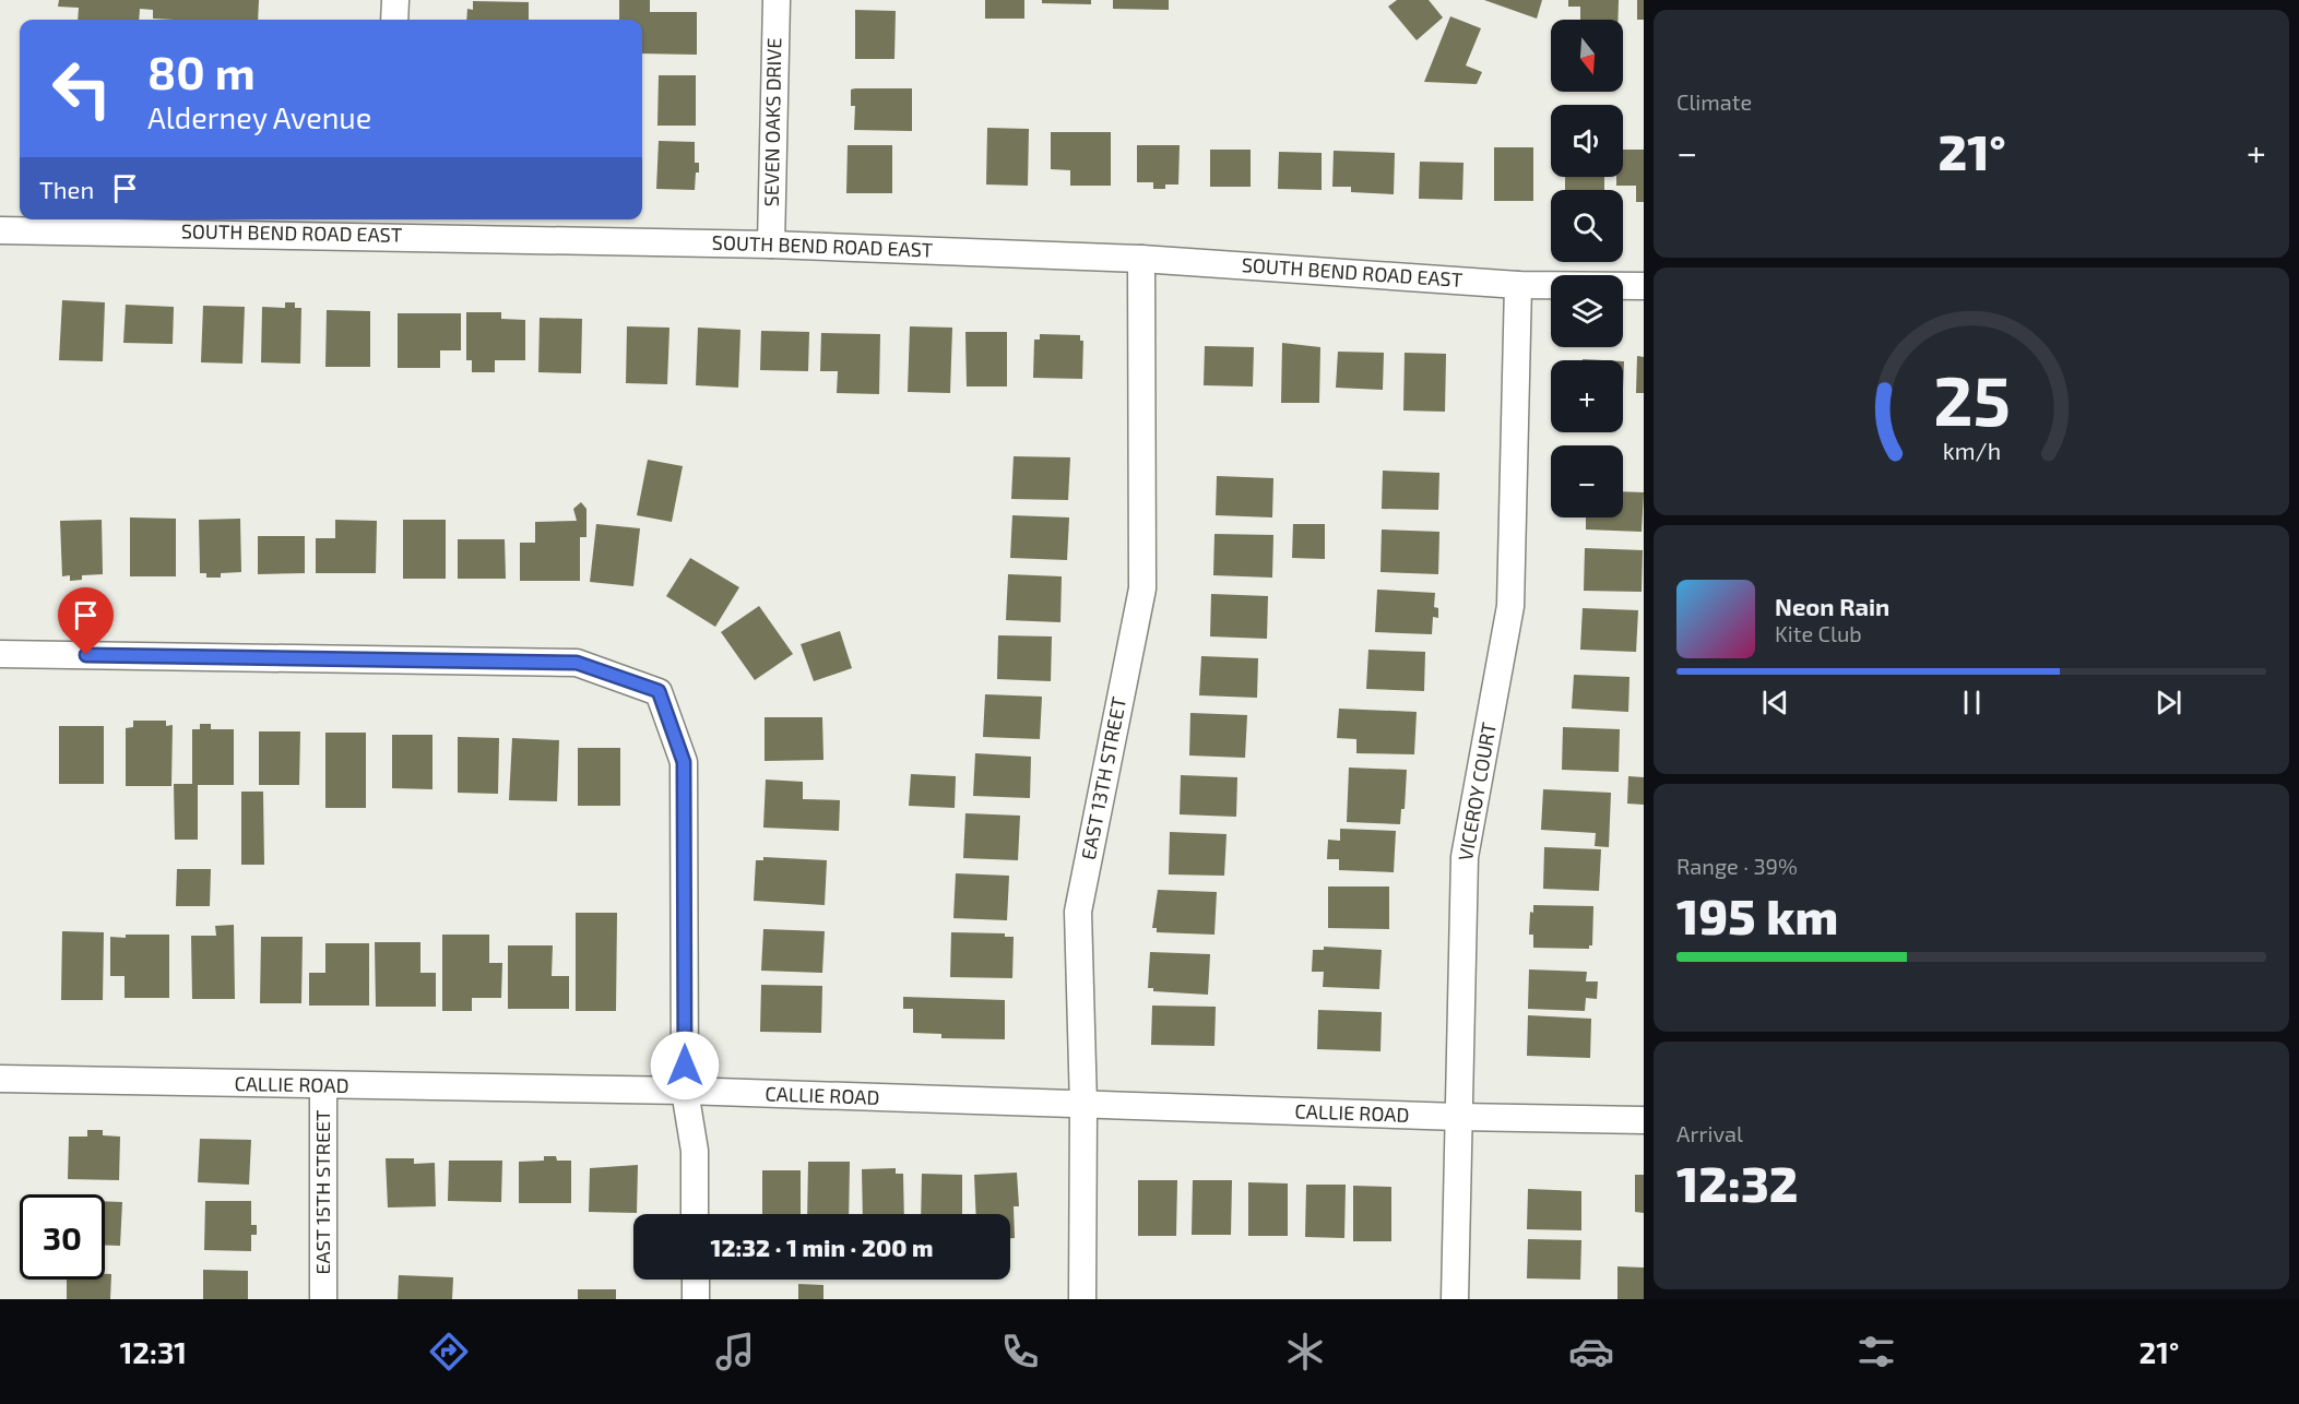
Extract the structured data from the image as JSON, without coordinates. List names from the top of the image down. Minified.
{"streets":{"street":["SEVEN OAKS DRIVE","SOUTH BEND ROAD EAST","EAST 13TH STREET","VICEROY COURT","CALLIE ROAD","EAST 15TH STREET"]},"crossings":[["SEVEN OAKS DRIVE","SOUTH BEND ROAD EAST"],["SOUTH BEND ROAD EAST","EAST 13TH STREET"],["SOUTH BEND ROAD EAST","VICEROY COURT"],["EAST 13TH STREET","CALLIE ROAD"],["VICEROY COURT","CALLIE ROAD"],["CALLIE ROAD","EAST 15TH STREET"]],"north":"bottom","page":{"tile":["Climate",["Range · 39%","195 km"],["Arrival","12:32"]],"map_buttons":["+","−"],"turn":["80 m","Alderney Avenue"],"heat":["−","21°","+"],"then":"Then","song":["Neon Rain","Kite Club"],"limit":"30","trip":"12:32 · 1 min · 200 m","tabs":["12:31","21°"],"gauge":["25","km/h"]}}
